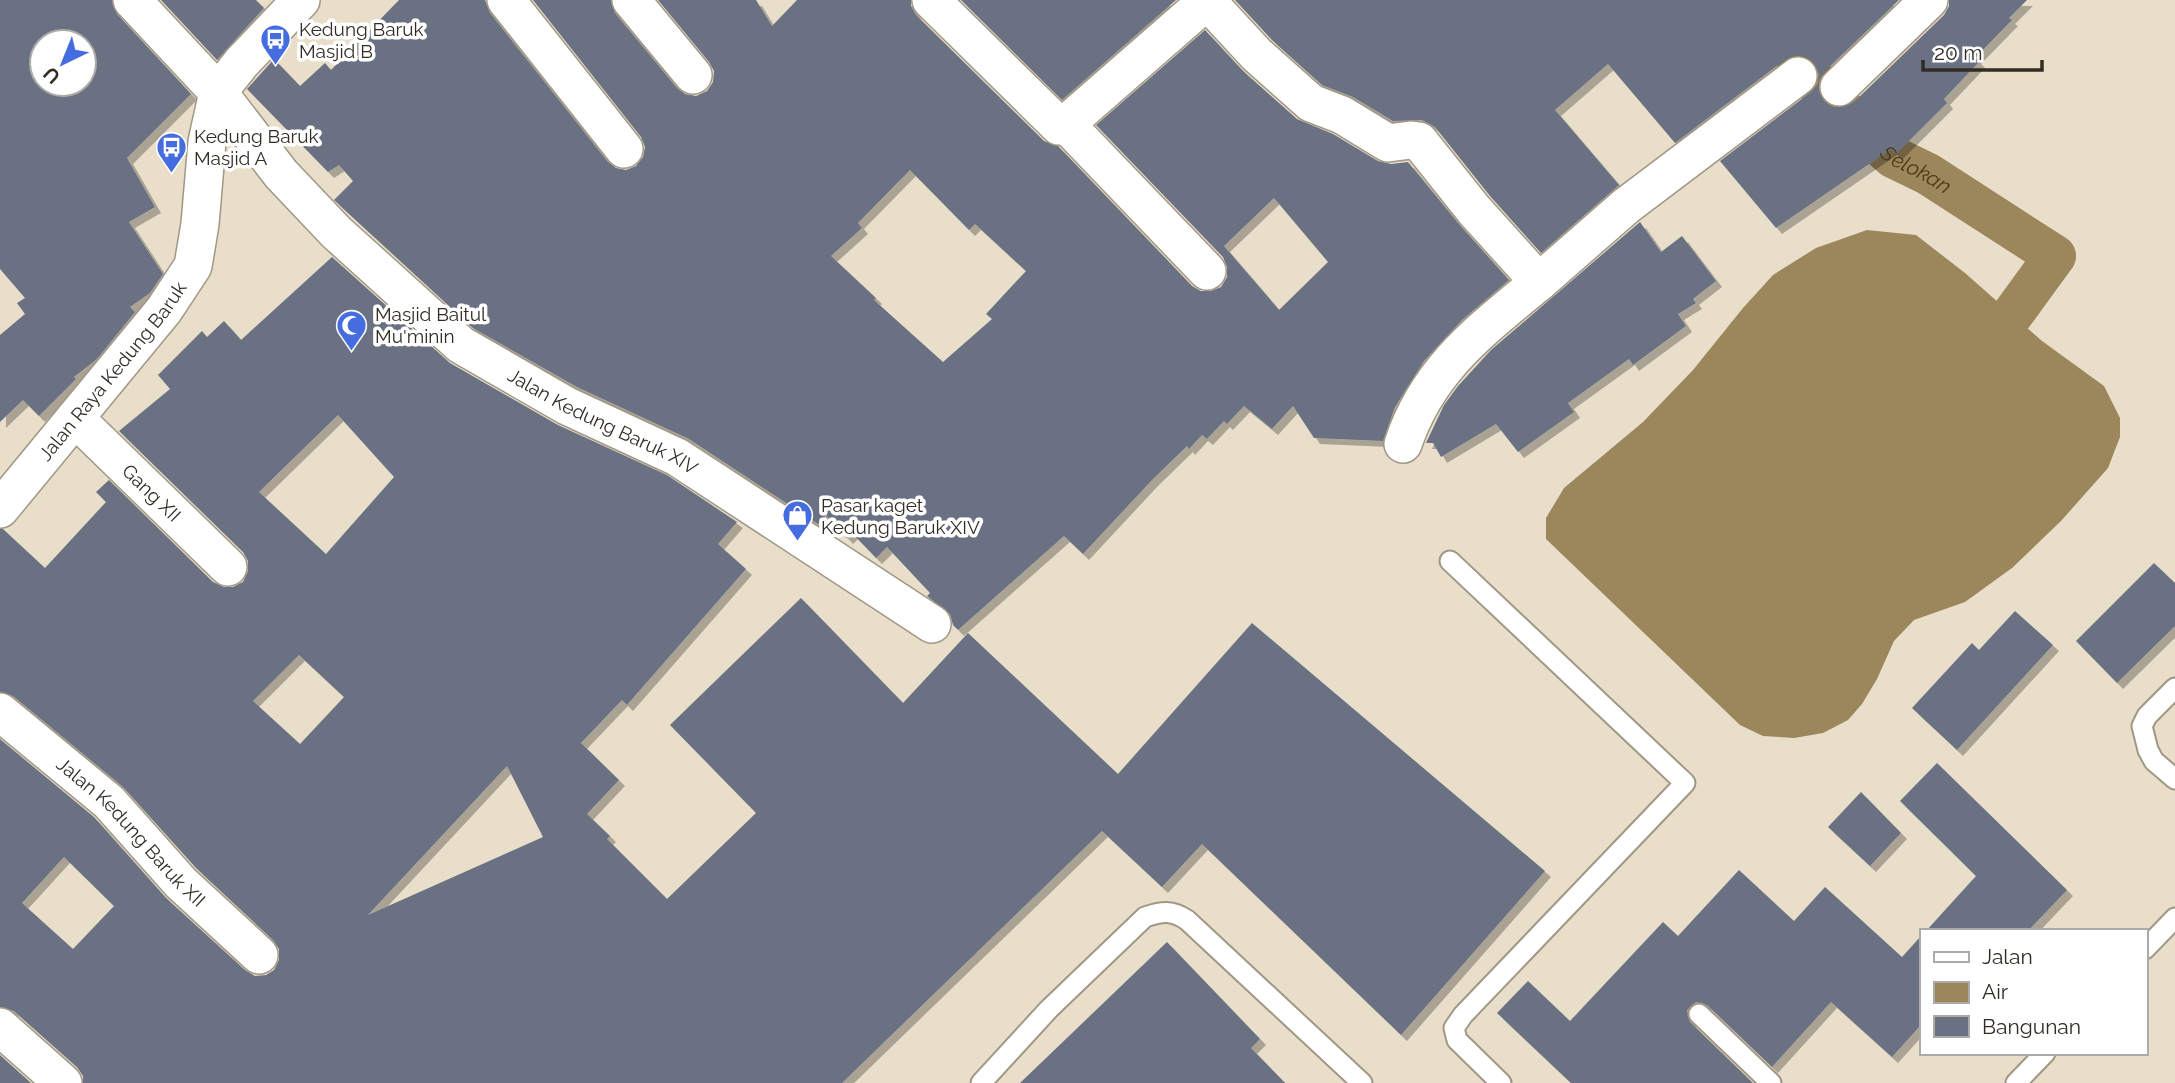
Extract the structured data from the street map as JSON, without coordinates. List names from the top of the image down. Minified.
{"streets":{"street":["Jalan Raya Kedung Baruk","Jalan Kedung Baruk XIV","Gang XII","Jalan Kedung Baruk XII"]},"crossings":[["Jalan Raya Kedung Baruk","Jalan Kedung Baruk XIV"],["Jalan Raya Kedung Baruk","Gang XII"]],"water":["Selokan"],"places":{"bus stop":["Kedung Baruk Masjid B","Kedung Baruk Masjid A"],"mosque":["Masjid Baitul Mu'minin"],"shop":["Pasar kaget Kedung Baruk XIV"]},"legend":["Jalan","Air","Bangunan"],"scale_bar":"20 m","north":"bottom left"}
